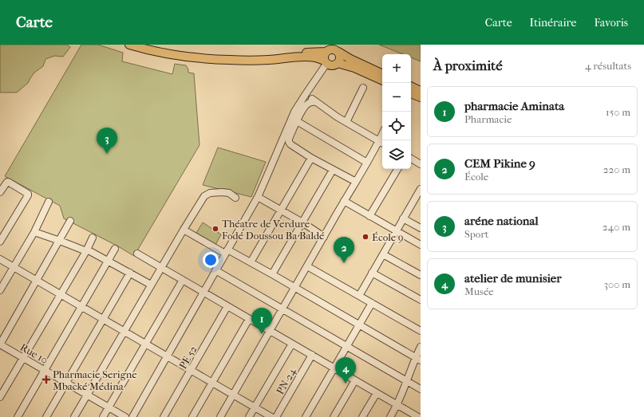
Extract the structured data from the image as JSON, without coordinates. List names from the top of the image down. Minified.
{"streets":{"street":["Rue 10","PE 52","PN-24"]},"places":{"other":["Théatre de Verdure Fodé Doussou Ba Baldé","École 9"],"health":["Pharmacie Serigne Mbacké Médina"]},"page":{"header":"Carte","nav":["Carte","Itinéraire","Favoris"],"heading":["À proximité","4 résultats"],"map_buttons":["+","−"],"list":[{"mark":"1","name":"pharmacie Aminata","note":"Pharmacie","value":"150 m"},{"mark":"2","name":"CEM Pikine 9","note":"École","value":"220 m"},{"mark":"3","name":"aréne national","note":"Sport","value":"240 m"},{"mark":"4","name":"atelier de munisier","note":"Musée","value":"300 m"}],"pins":["3","2","1","4"]}}
